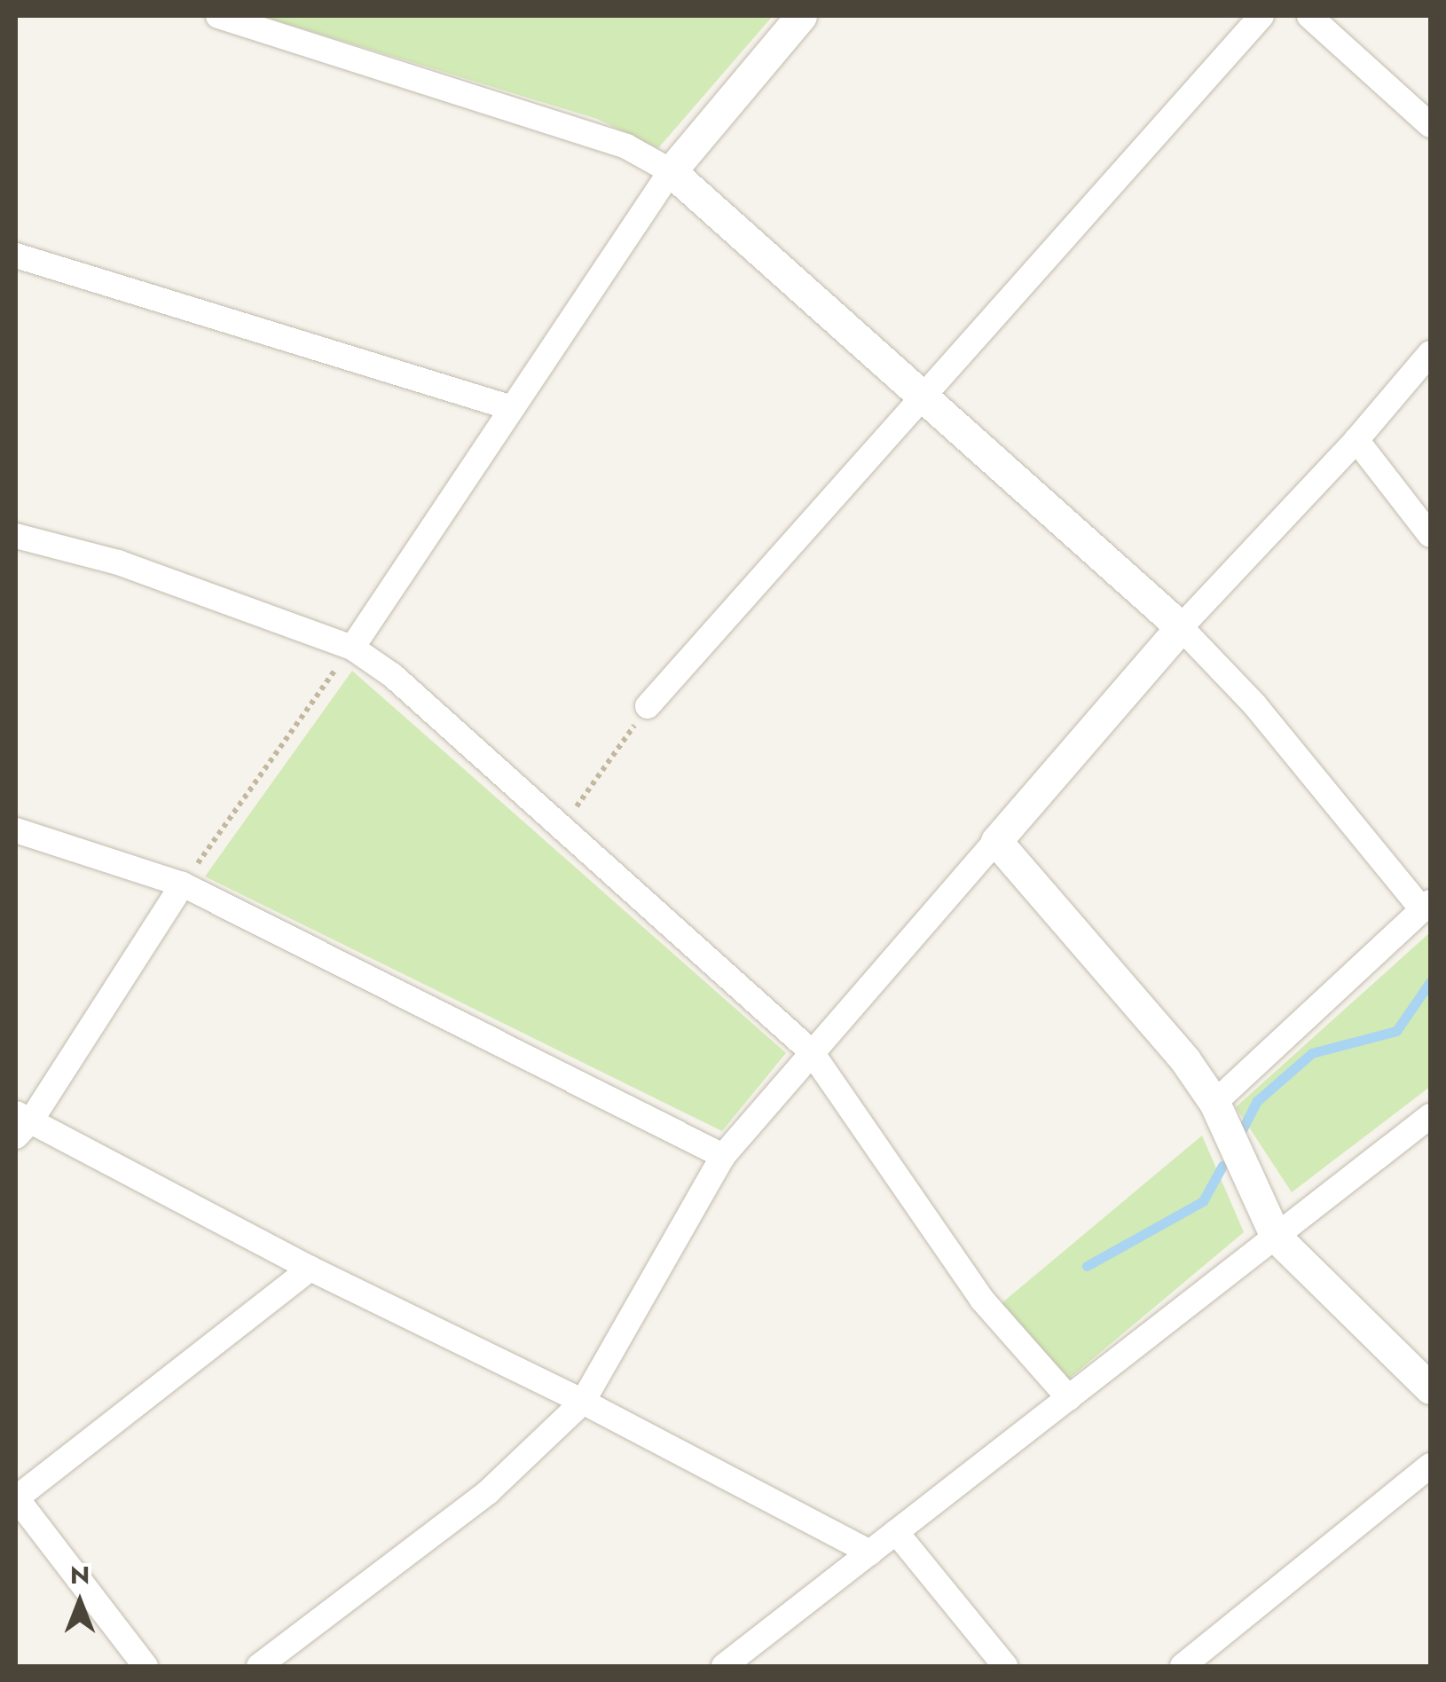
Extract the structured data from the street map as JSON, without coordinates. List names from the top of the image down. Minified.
{"north":"top"}
